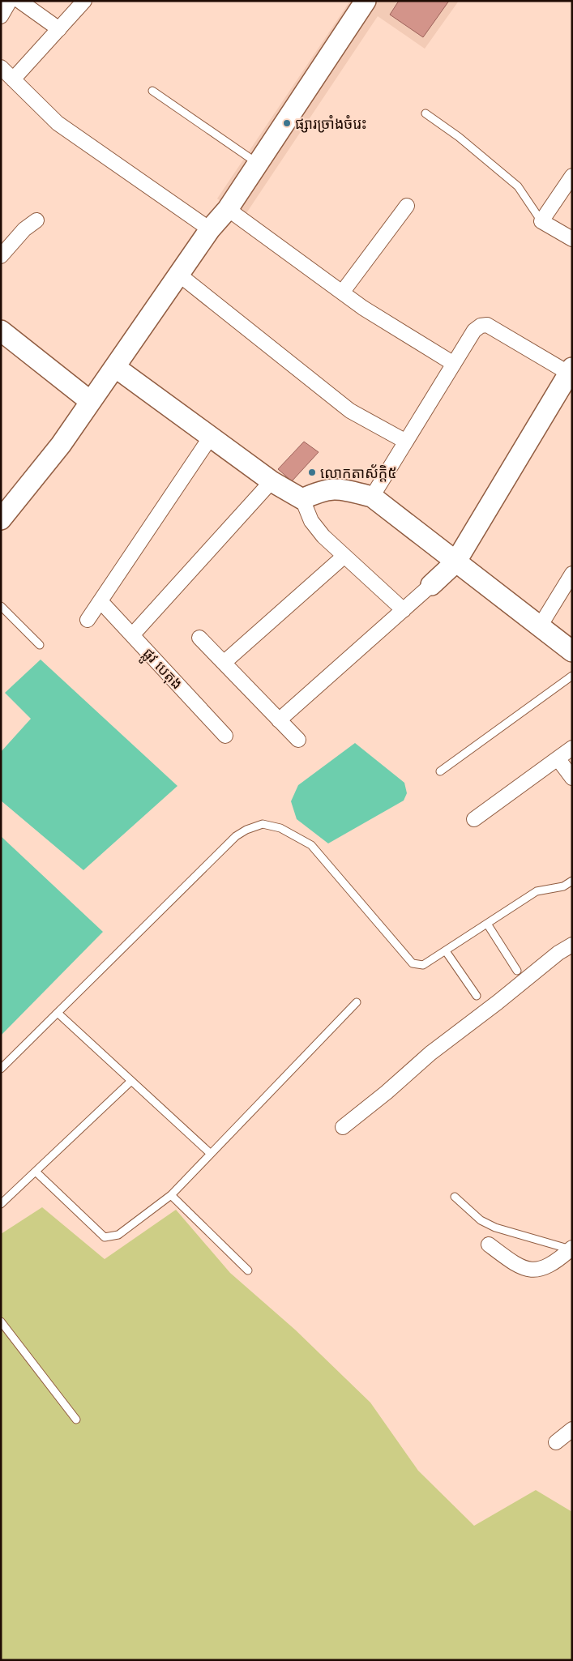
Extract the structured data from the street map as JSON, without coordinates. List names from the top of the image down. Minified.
{"streets":{"street":["ផ្លូវ បេតុង"]},"places":["ផ្សារច្រាំងចំរេះ","លោកតាស័ក្តិ៥"]}
